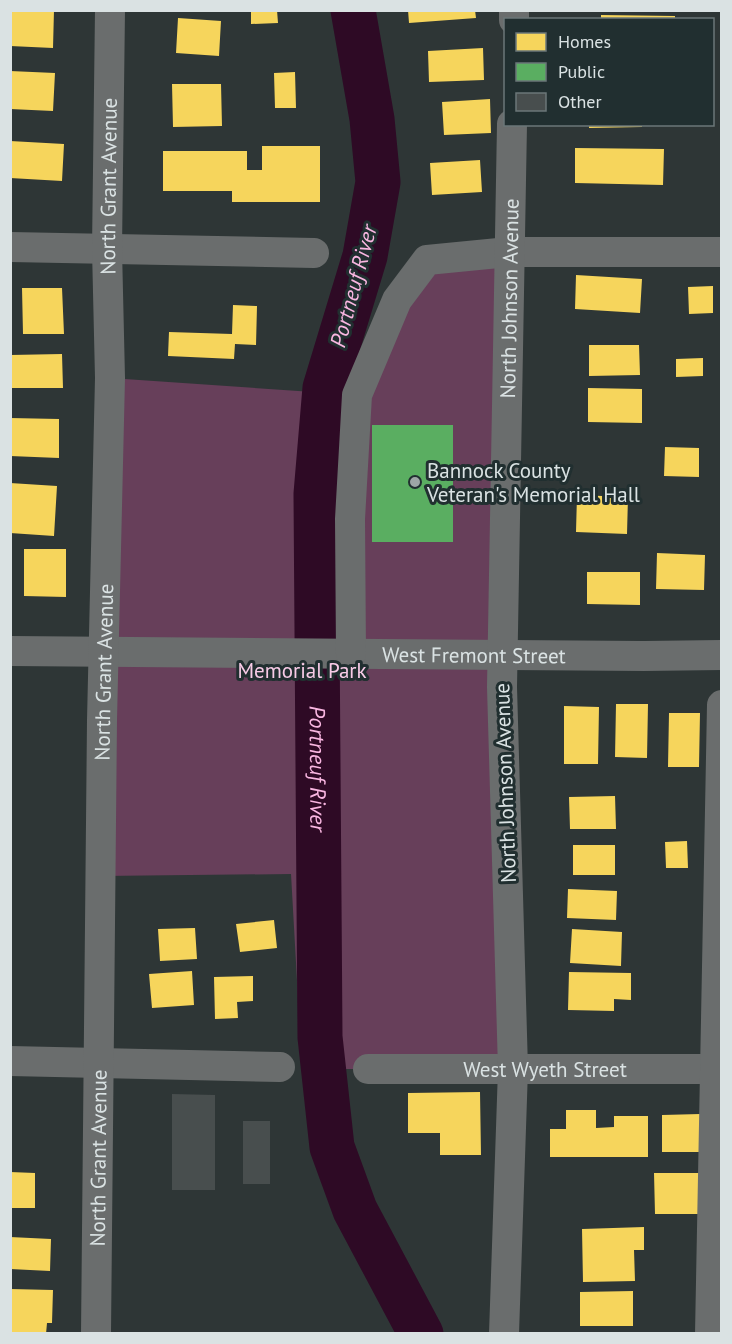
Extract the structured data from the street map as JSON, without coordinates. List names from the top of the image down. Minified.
{"streets":{"street":["North Grant Avenue","North Johnson Avenue","West Fremont Street","West Wyeth Street"]},"crossings":[["North Grant Avenue","West Fremont Street"],["North Johnson Avenue","West Fremont Street"],["North Johnson Avenue","West Wyeth Street"]],"water":["Portneuf River"],"parks":["Memorial Park"],"places":["Bannock County Veteran's Memorial Hall"],"legend":["Homes","Public","Other"]}
